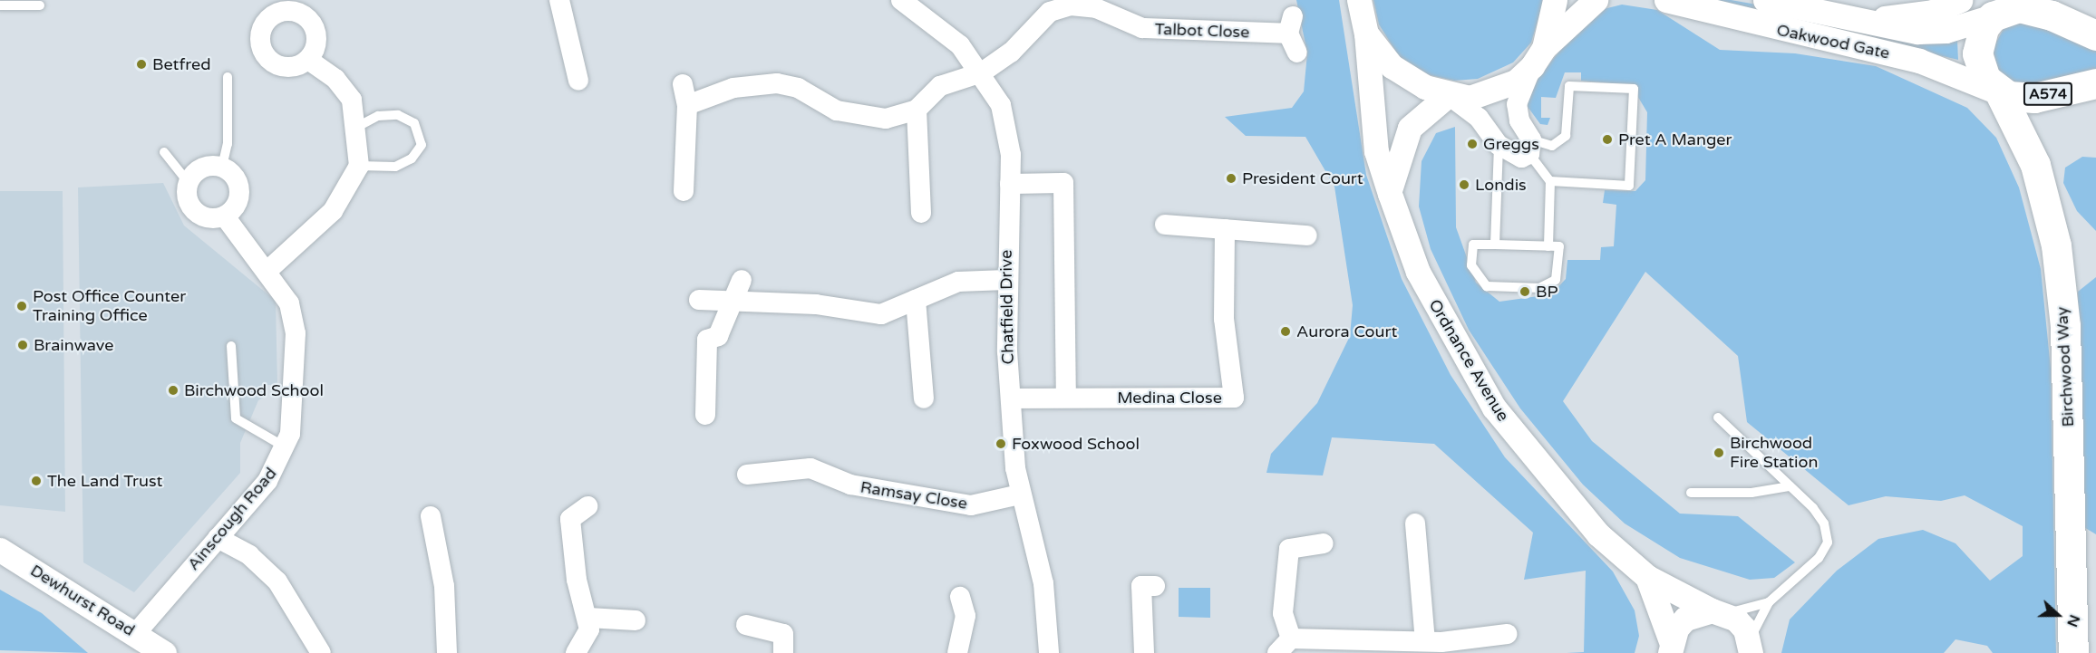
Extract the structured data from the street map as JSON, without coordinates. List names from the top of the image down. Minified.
{"streets":{"main road":["A574","Birchwood Way"],"street":["Talbot Close","Oakwood Gate","Chatfield Drive","Ordnance Avenue","Medina Close","Ramsay Close","Ainscough Road","Dewhurst Road"]},"crossings":[["Talbot Close","Chatfield Drive"],["Oakwood Gate","A574"],["Oakwood Gate","Birchwood Way"],["A574","Birchwood Way"],["Chatfield Drive","Medina Close"],["Chatfield Drive","Ramsay Close"],["Ainscough Road","Dewhurst Road"]],"places":["Betfred","Pret A Manger","Greggs","President Court","Londis","BP","Post Office Counter Training Office","Aurora Court","Brainwave","Birchwood School","Foxwood School","Birchwood Fire Station","The Land Trust"],"north":"right"}
